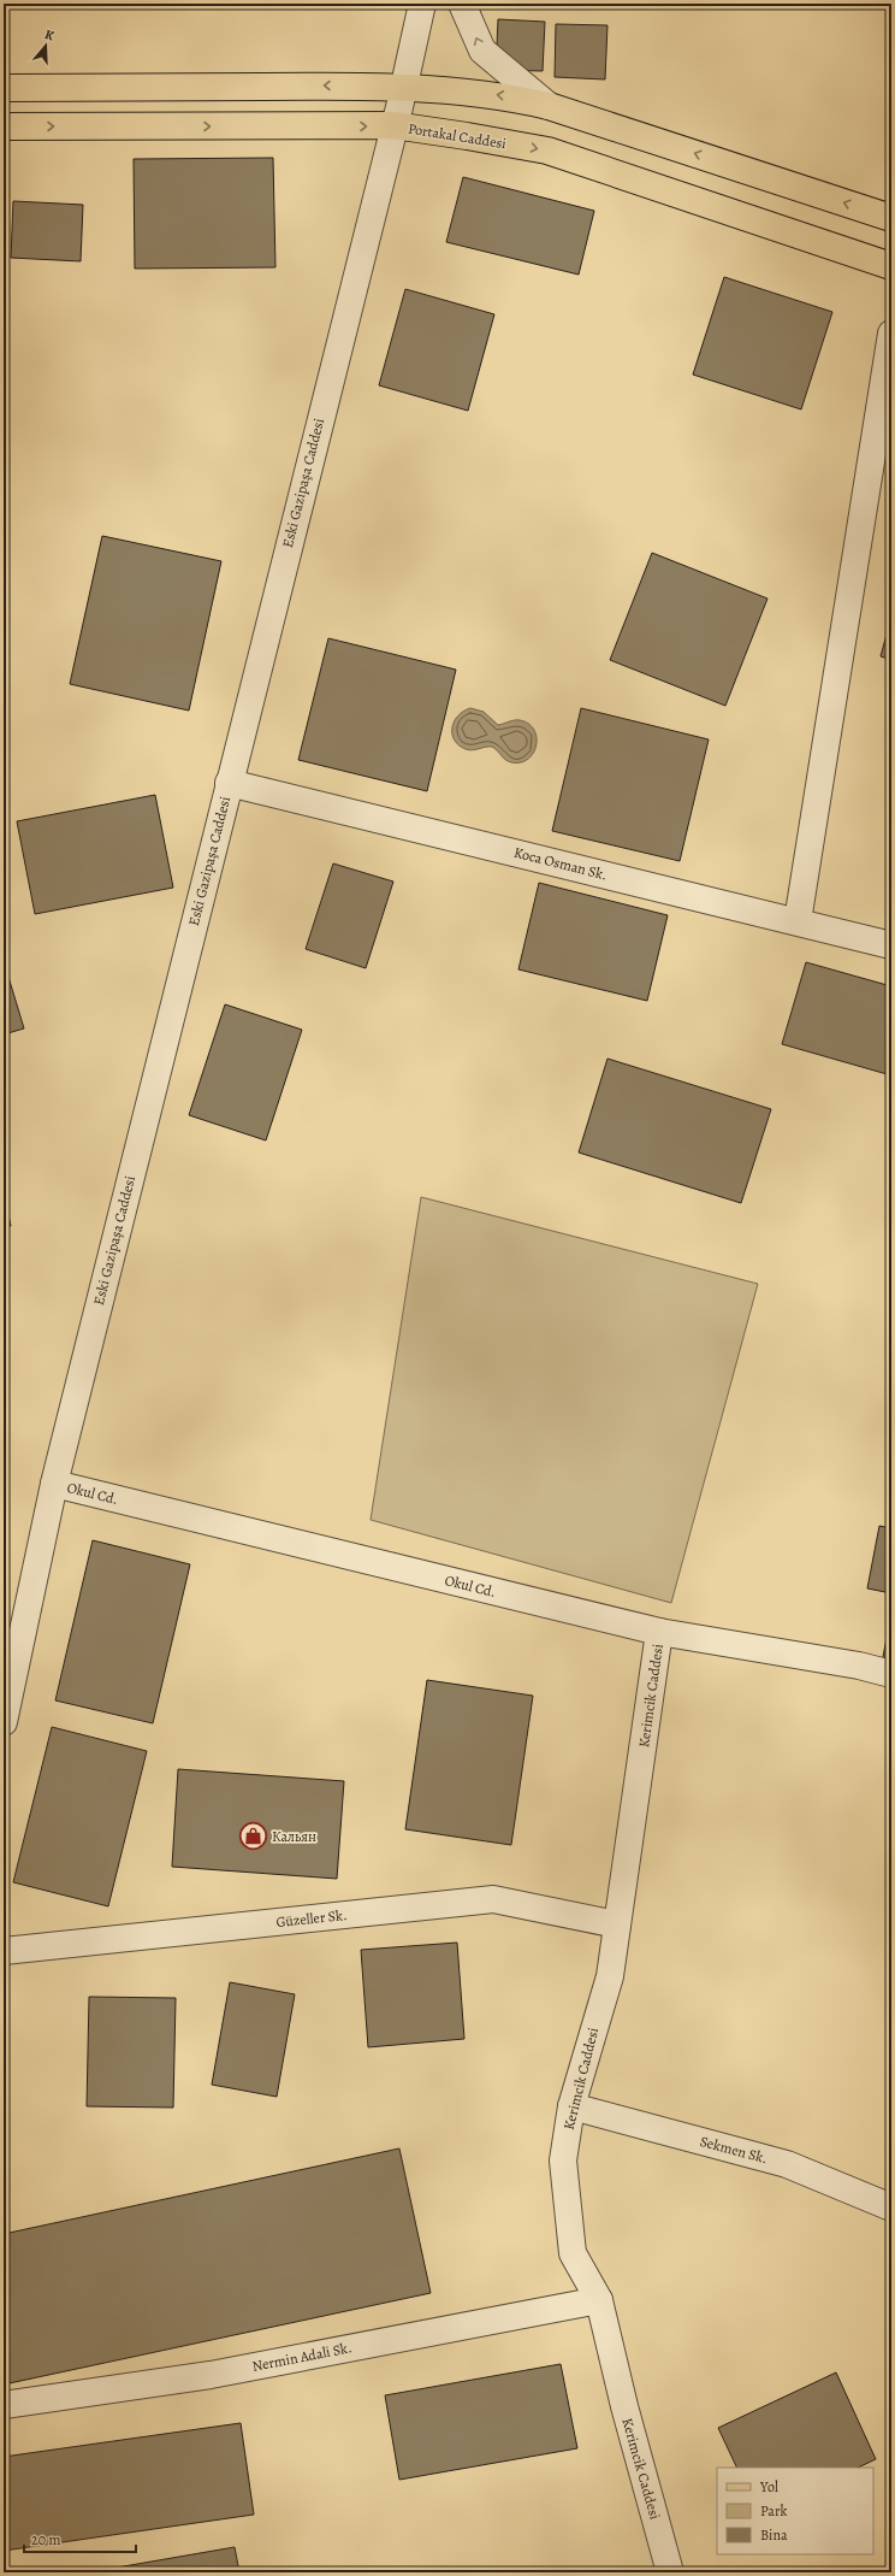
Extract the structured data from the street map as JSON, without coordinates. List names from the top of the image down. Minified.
{"streets":{"main road":["Portakal Caddesi"],"street":["Eski Gazipaşa Caddesi","Koca Osman Sk.","Okul Cd.","Kerimcik Caddesi","Güzeller Sk.","Sekmen Sk.","Nermin Adali Sk."]},"crossings":[["Portakal Caddesi","Eski Gazipaşa Caddesi"],["Eski Gazipaşa Caddesi","Koca Osman Sk."],["Eski Gazipaşa Caddesi","Okul Cd."],["Okul Cd.","Kerimcik Caddesi"],["Kerimcik Caddesi","Güzeller Sk."],["Kerimcik Caddesi","Sekmen Sk."],["Kerimcik Caddesi","Nermin Adali Sk."]],"places":{"shop":["Кальян"]},"legend":["Yol","Park","Bina"],"scale_bar":"20 m","north":"top"}
